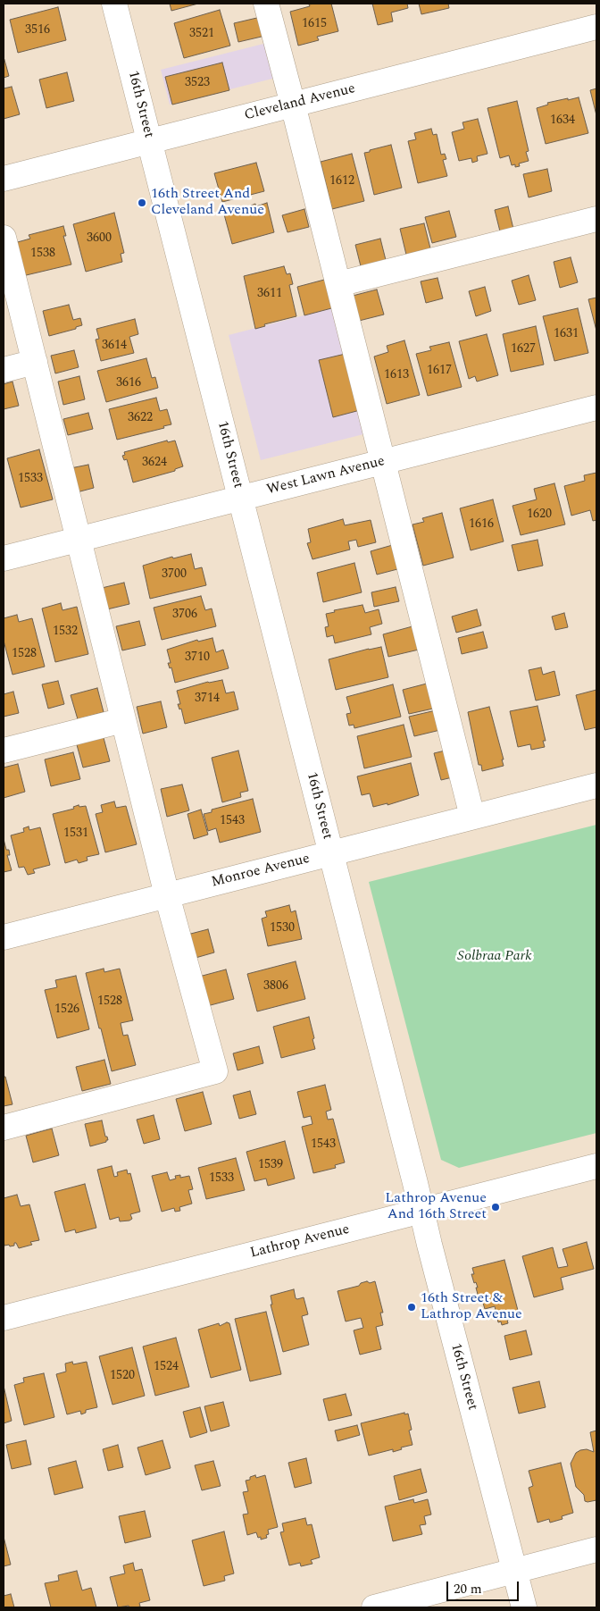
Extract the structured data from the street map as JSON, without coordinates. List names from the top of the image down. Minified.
{"streets":{"street":["Cleveland Avenue","16th Street","West Lawn Avenue","Monroe Avenue","Lathrop Avenue"]},"crossings":[["Cleveland Avenue","16th Street"],["16th Street","West Lawn Avenue"],["16th Street","Monroe Avenue"],["16th Street","Lathrop Avenue"]],"parks":["Solbraa Park"],"places":["16th Street And Cleveland Avenue","Lathrop Avenue And 16th Street","16th Street & Lathrop Avenue"],"house_numbers":["1615","3516","3521","3523","1634","1612","3600","1538","3611","1631","3614","1627","1617","1613","3616","3622","3624","1533","1620","1616","3700","3706","1532","1528","3710","3714","1543","1531","1530","3806","1528","1526","1543","1539","1533","1524","1520"],"scale_bar":"20 m"}
